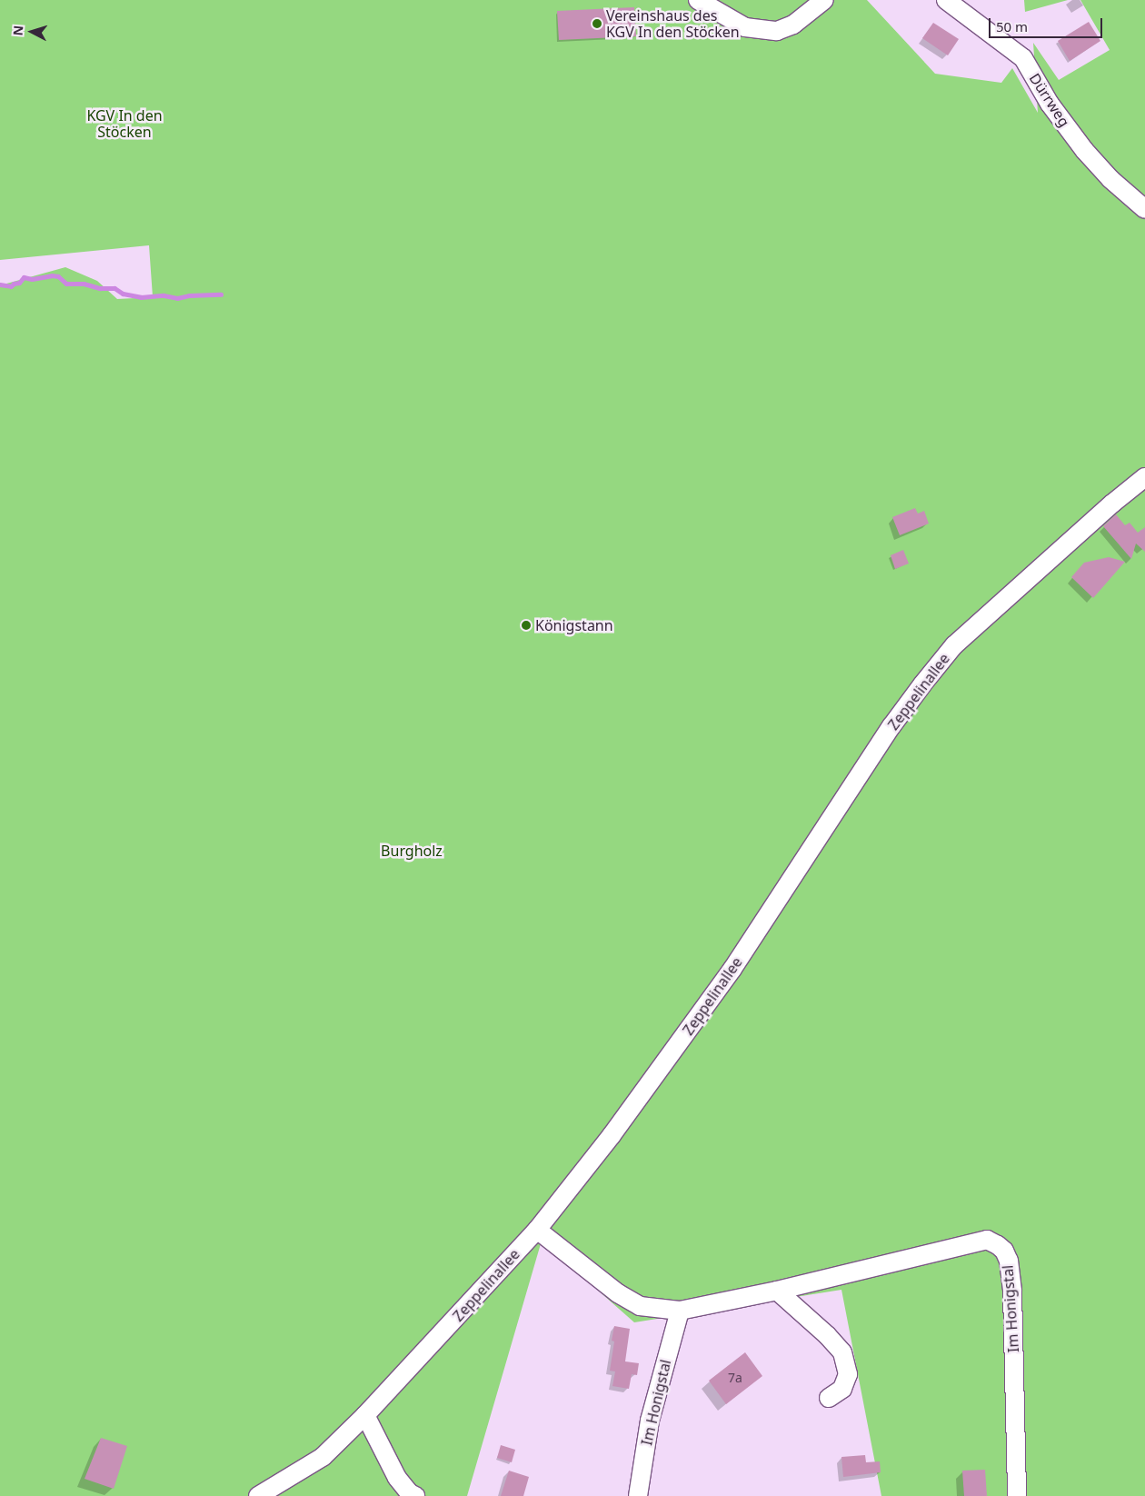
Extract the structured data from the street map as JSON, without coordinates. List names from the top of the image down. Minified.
{"streets":{"street":["Dürrweg","Zeppelinallee","Im Honigstal"]},"crossings":[["Zeppelinallee","Im Honigstal"]],"parks":["KGV In den Stöcken","Burgholz"],"places":["Vereinshaus des KGV In den Stöcken","Königstann"],"house_numbers":["7a"],"scale_bar":"50 m","north":"left"}
